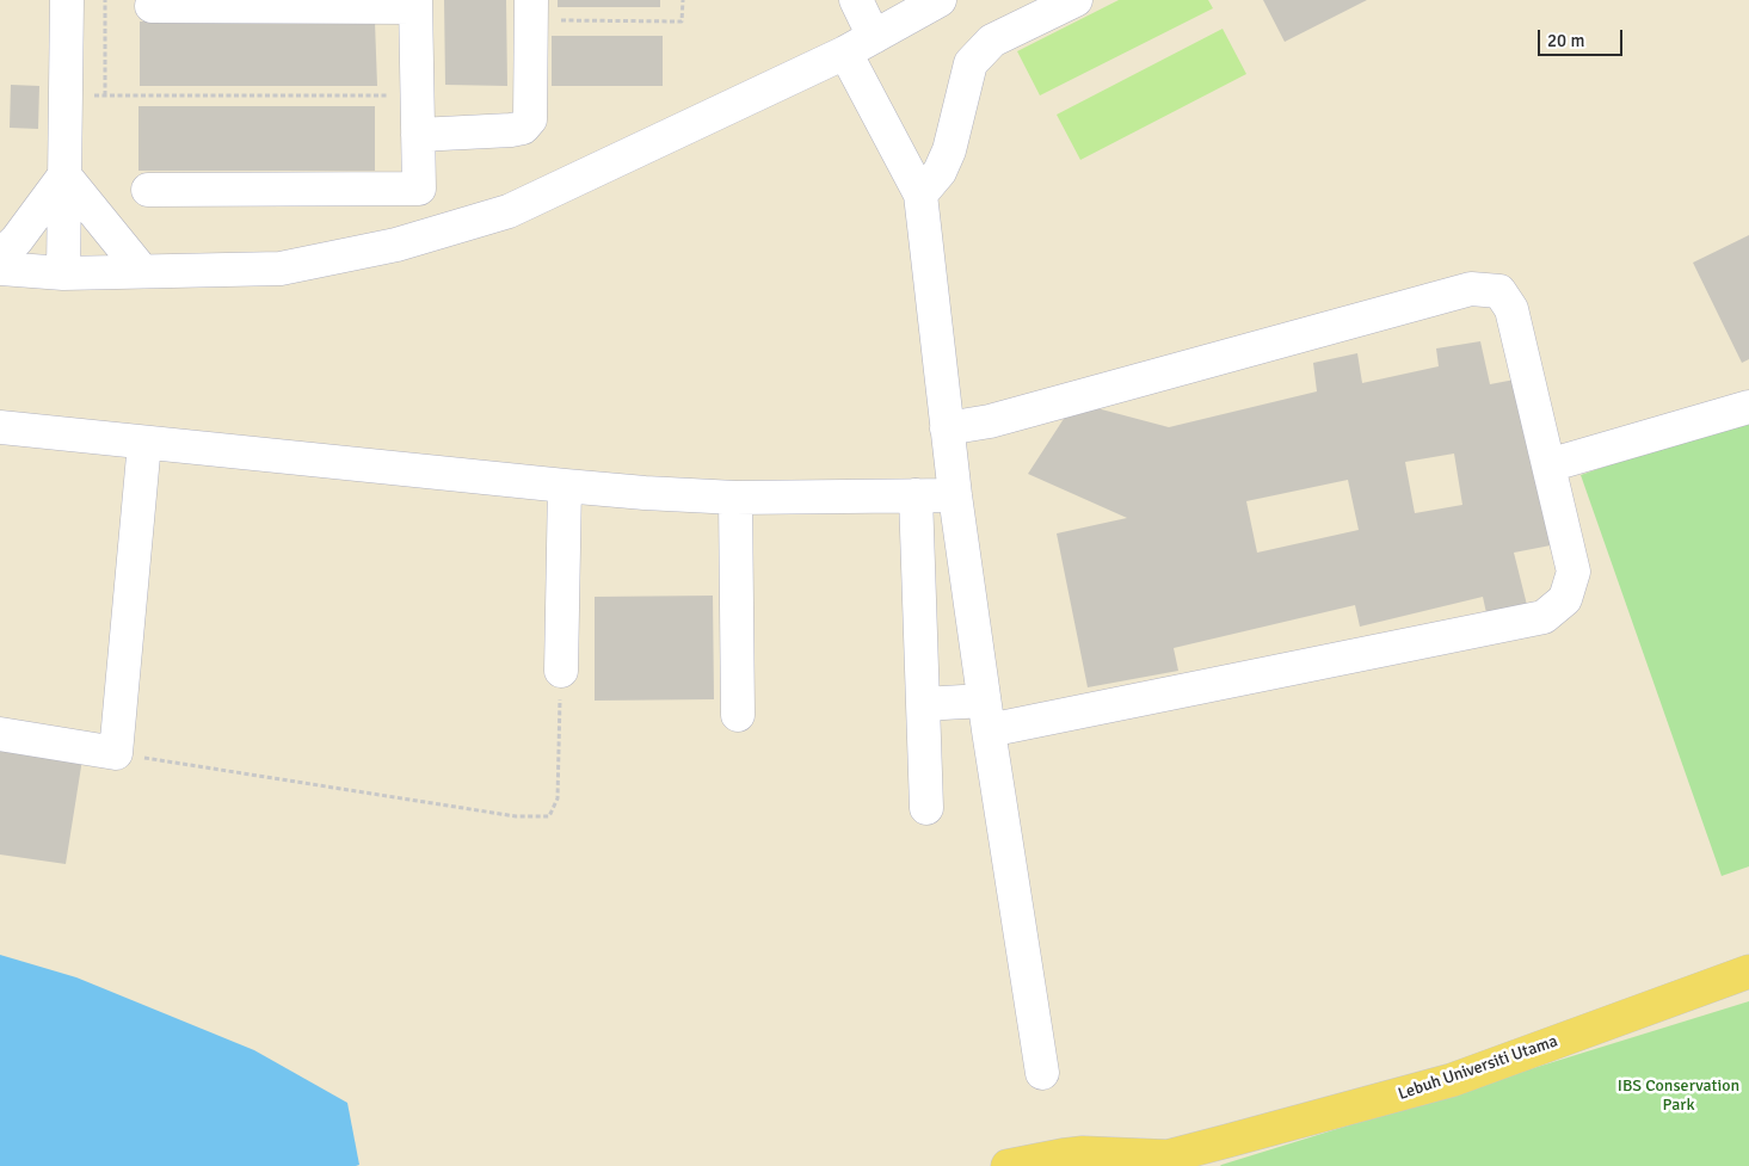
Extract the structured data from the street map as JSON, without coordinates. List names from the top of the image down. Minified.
{"streets":{"main road":["Lebuh Universiti Utama"]},"parks":["IBS Conservation Park"],"scale_bar":"20 m"}
